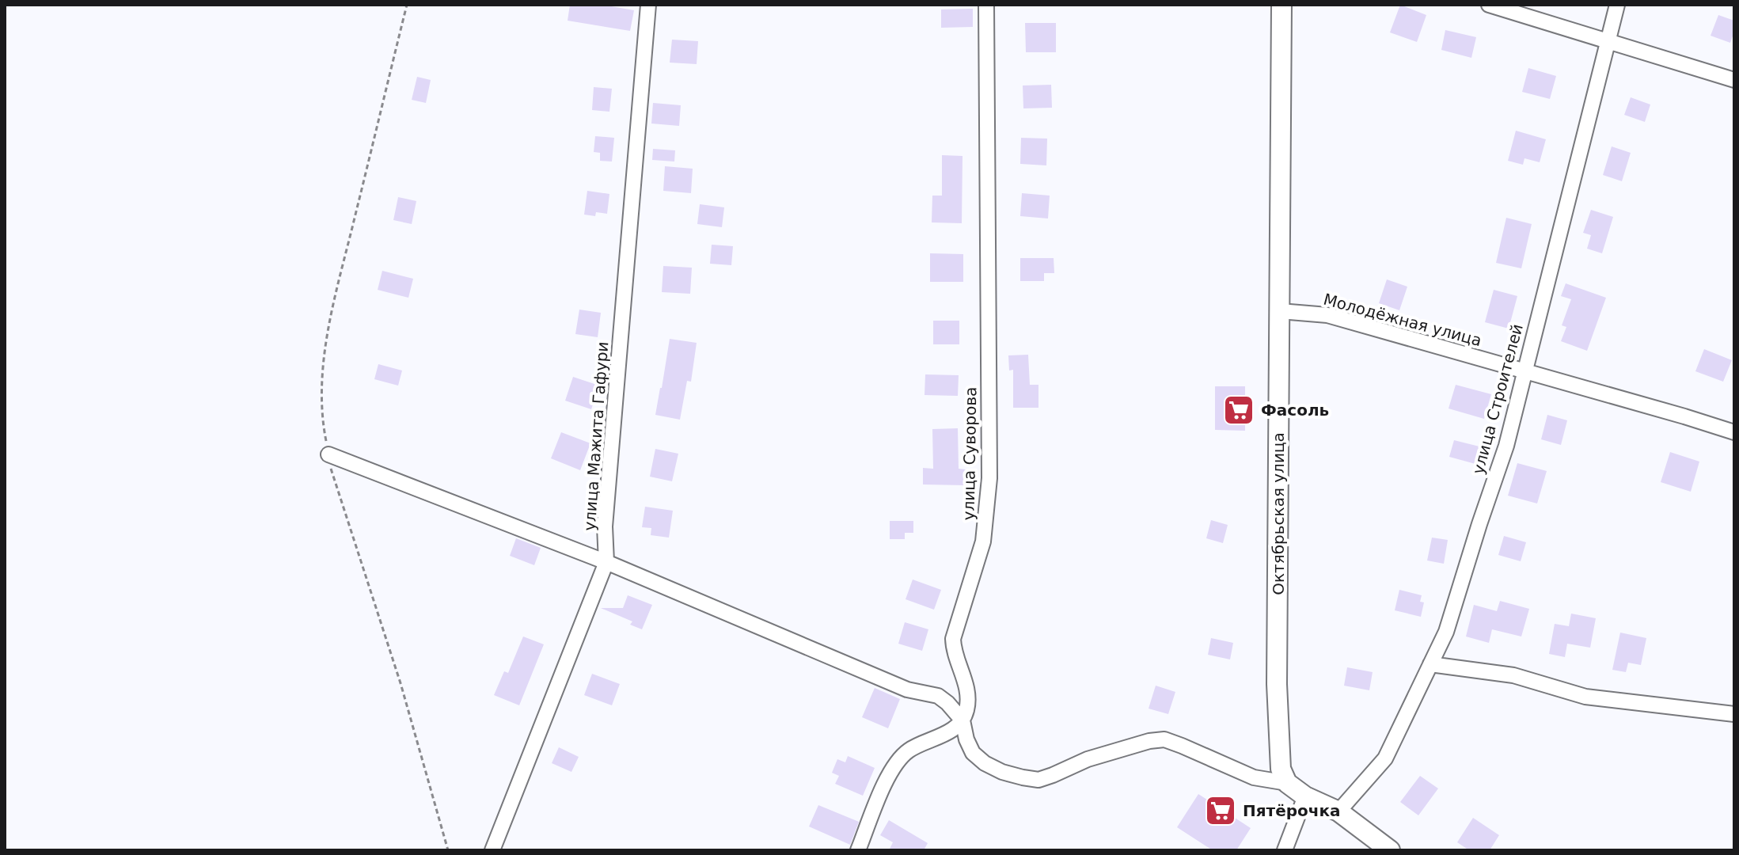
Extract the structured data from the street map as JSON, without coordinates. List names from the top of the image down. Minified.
{"streets":{"street":["Молодёжная улица","улица Строителей","улица Мажита Гафури","улица Суворова","Октябрьская улица"]},"crossings":[["Молодёжная улица","улица Строителей"],["Молодёжная улица","Октябрьская улица"]],"places":{"supermarket":["Фасоль","Пятёрочка"]}}
